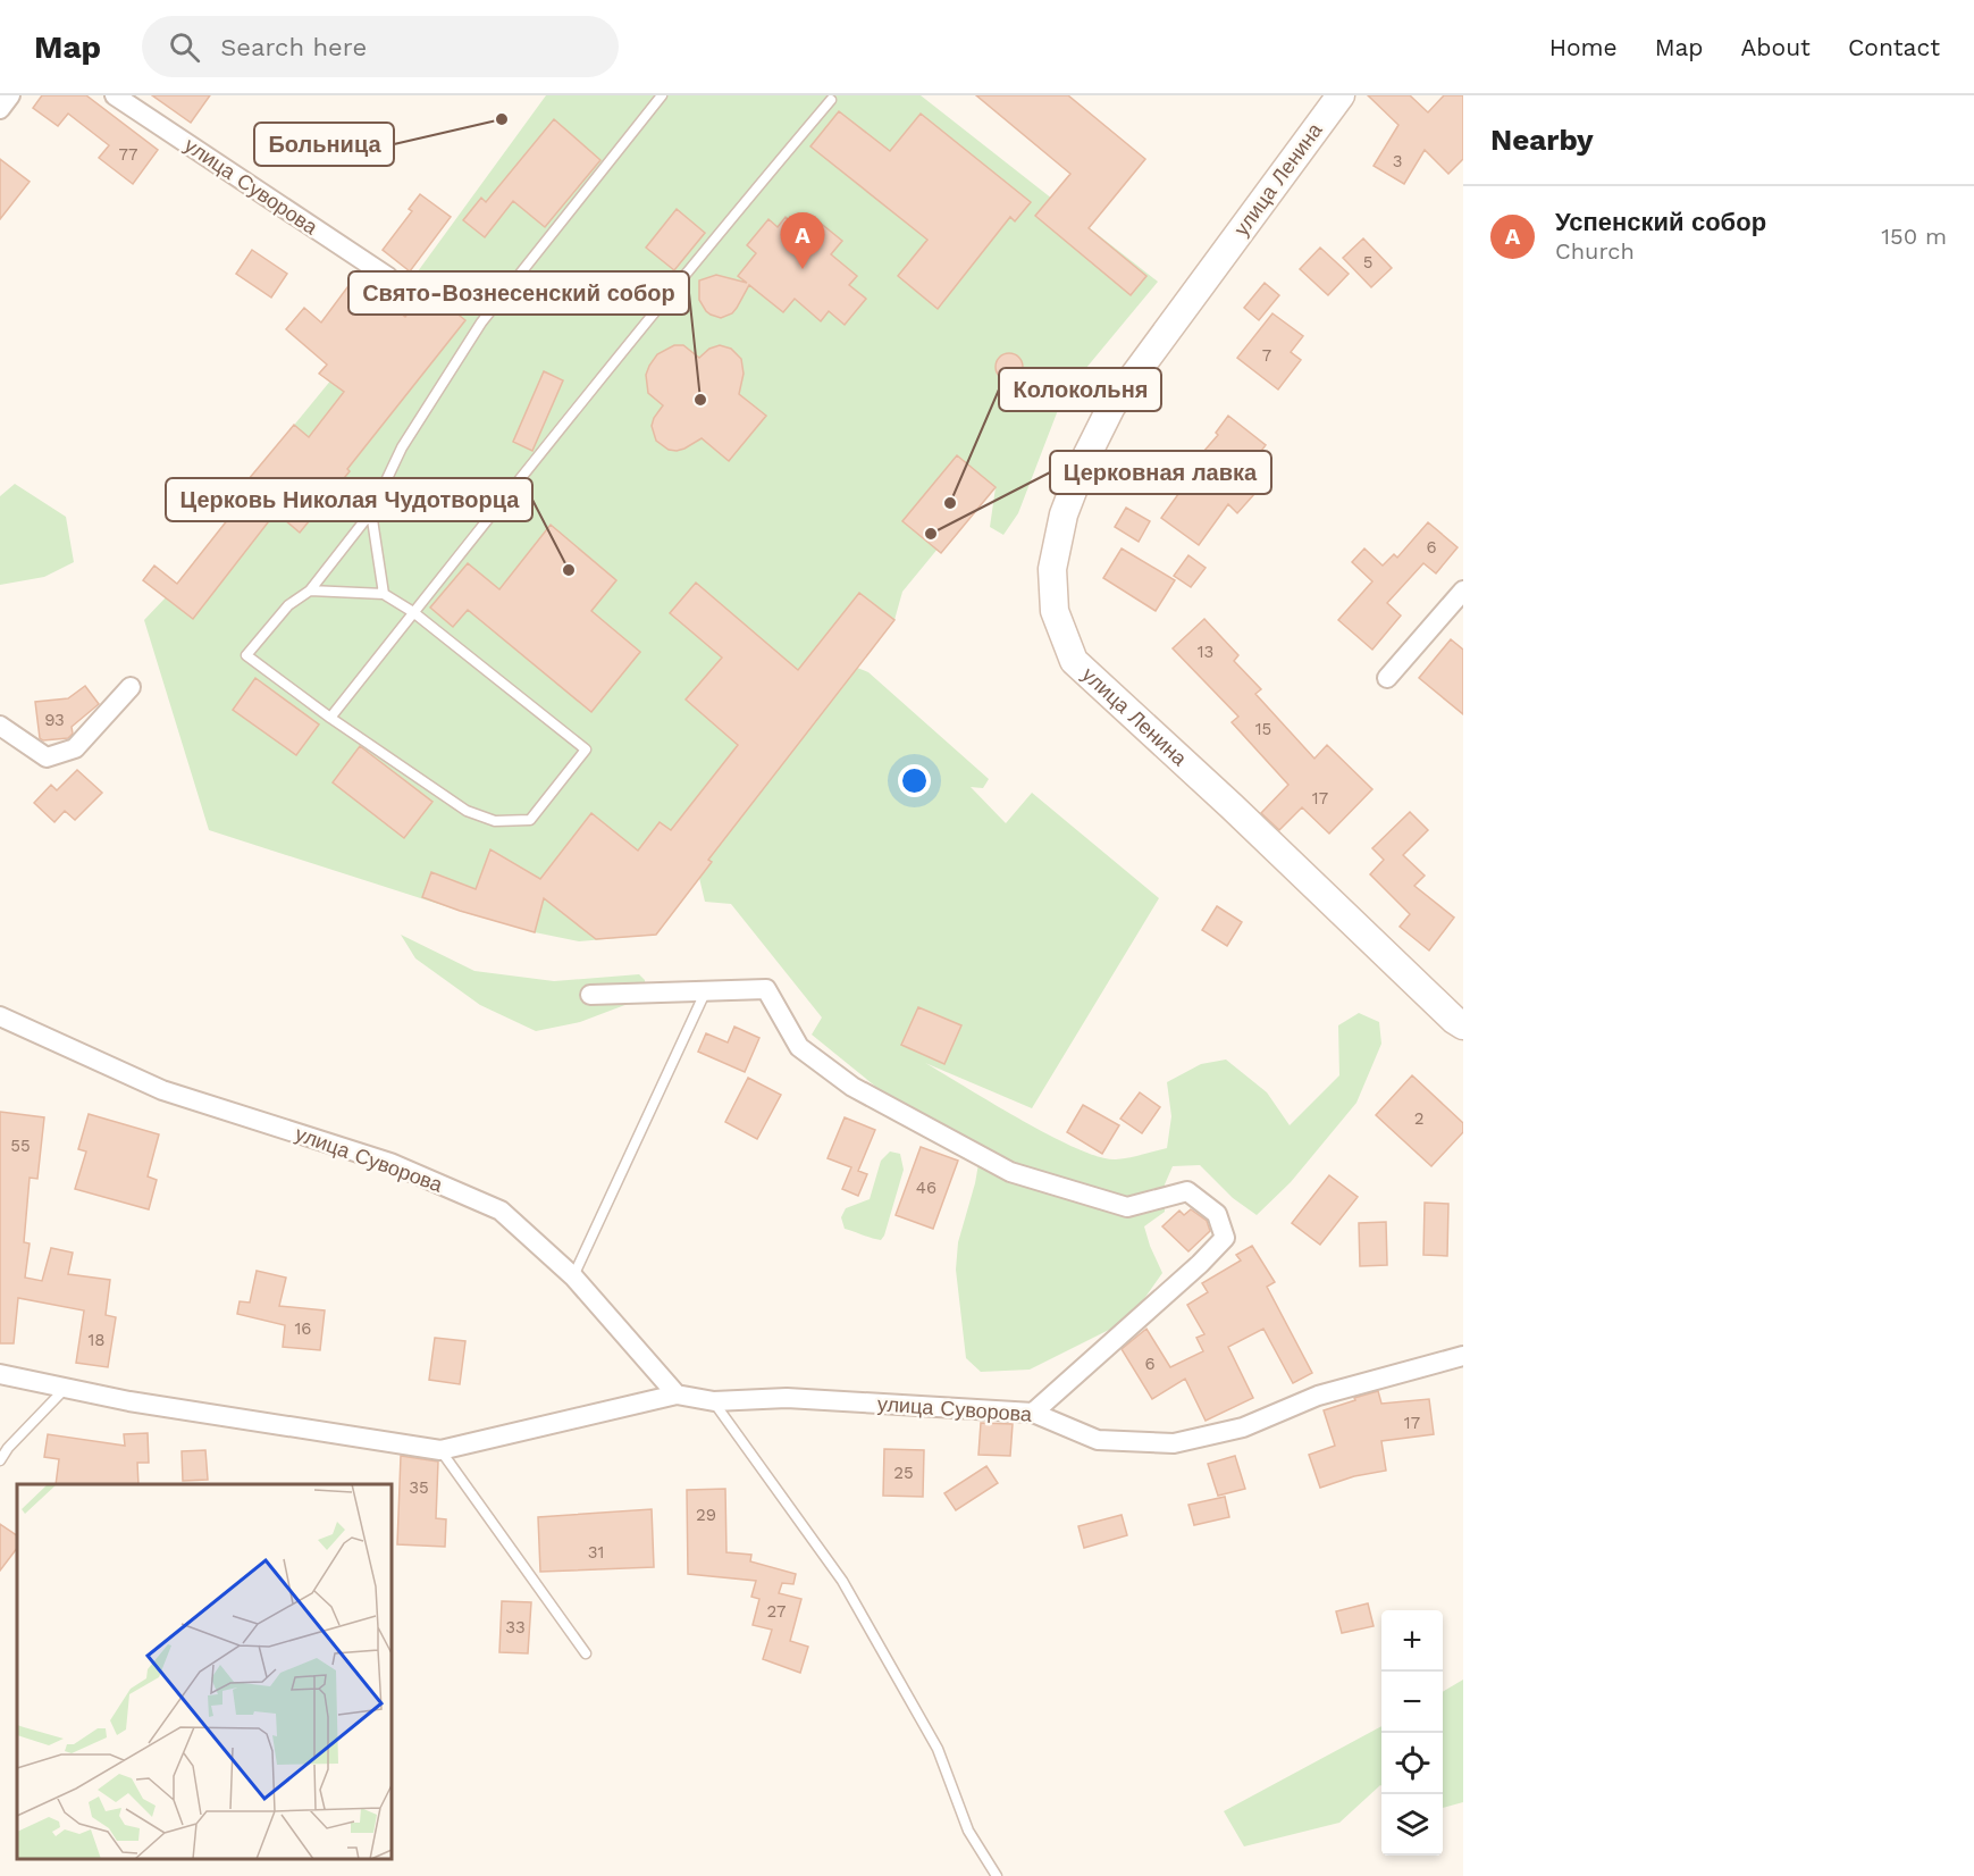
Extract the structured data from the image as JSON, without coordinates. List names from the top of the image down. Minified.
{"streets":{"main road":["улица Ленина"],"street":["улица Суворова"]},"places":["Больница","Свято-Вознесенский собор","Колокольня","Церковная лавка","Церковь Николая Чудотворца"],"house_numbers":["77","3","5","7","6","13","93","15","17","2","55","46","16","18","6","17","25","35","29","31","27","33"],"page":{"header":"Map","search":"Search here","nav":["Home","Map","About","Contact"],"heading":"Nearby","list":[{"mark":"A","name":"Успенский собор","note":"Church","value":"150 m"}],"pins":"A","map_buttons":["+","−"]}}
